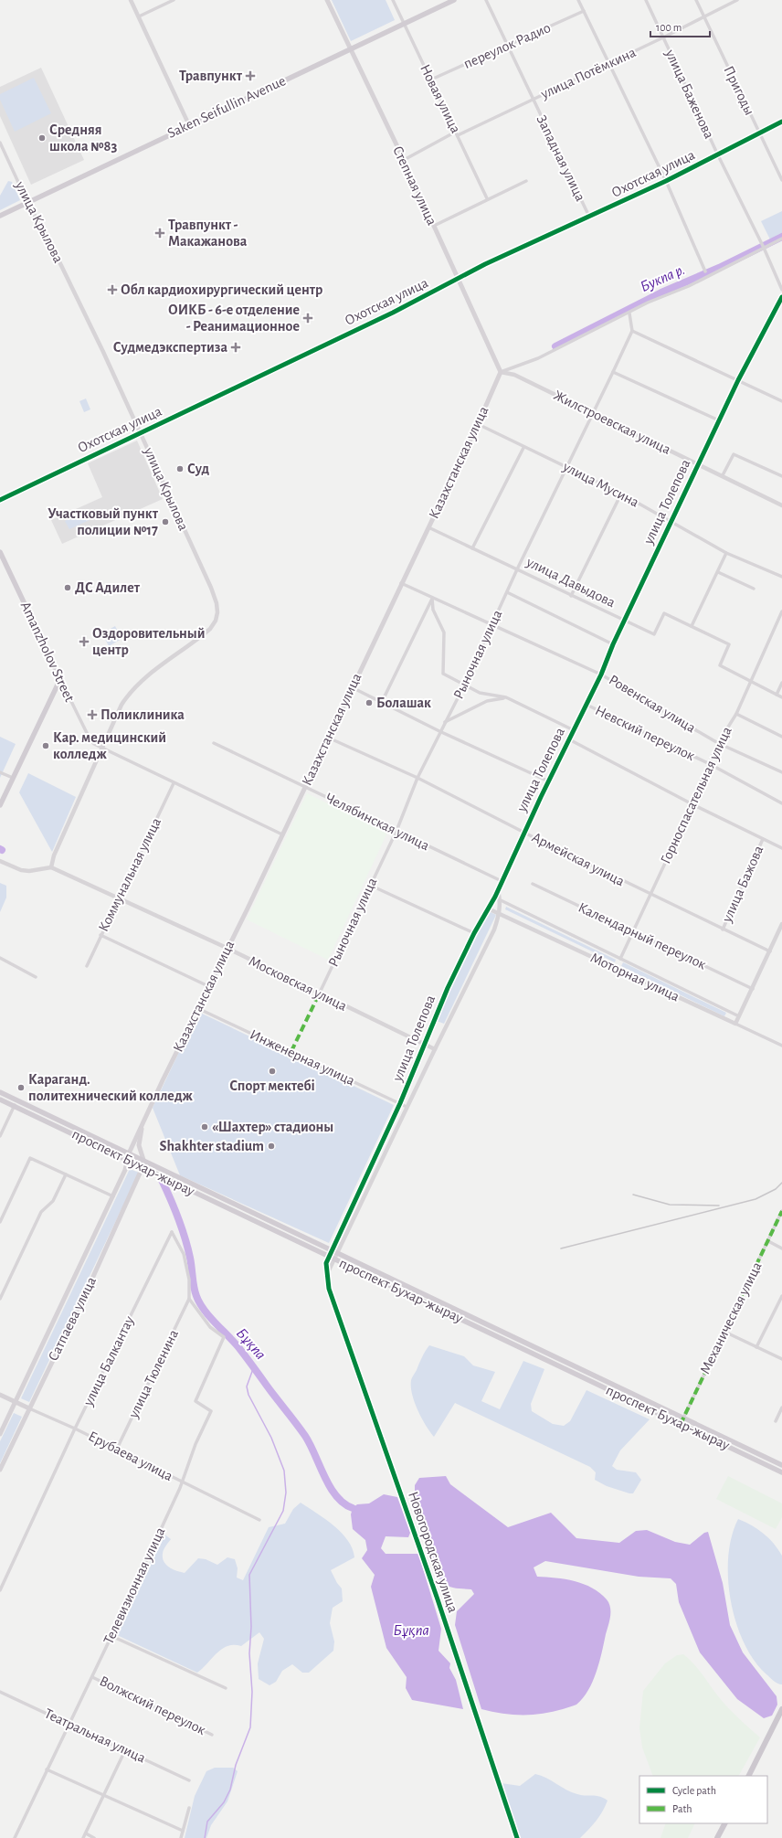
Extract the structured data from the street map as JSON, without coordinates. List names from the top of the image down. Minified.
{"streets":{"main road":["Saken Seifullin Avenue","Степная улица","Казахстанская улица","Amanzholov Street","проспект Бухар-жырау","Сатпаева улица","Ерубаева улица"],"street":["переулок Радио","улица Потёмкина","Пригоды","улица Баженова","Новая улица","Западная улица","Охотская улица","улица Крылова","Жилстроевская улица","улица Мусина","улица Толепова","улица Давыдова","Рыночная улица","Ровенская улица","Невский переулок","Горноспасательная улица","Челябинская улица","Армейская улица","Коммунальная улица","улица Бажова","Календарный переулок","Моторная улица","Московская улица","Инженерная улица","Механическая улица","улица Балкантау","улица Тюленина","Новогородская улица","Телевизионная улица","Волжский переулок","Театральная улица"]},"crossings":[["переулок Радио","Новая улица"],["переулок Радио","Западная улица"],["улица Потёмкина","Пригоды"],["улица Потёмкина","улица Баженова"],["улица Потёмкина","Новая улица"],["улица Потёмкина","Западная улица"],["улица Потёмкина","Степная улица"],["Пригоды","Охотская улица"],["улица Баженова","Охотская улица"],["Новая улица","Saken Seifullin Avenue"],["Saken Seifullin Avenue","Степная улица"],["Saken Seifullin Avenue","улица Крылова"],["Западная улица","Охотская улица"],["Охотская улица","Степная улица"],["Охотская улица","улица Крылова"],["Степная улица","Жилстроевская улица"],["Степная улица","Казахстанская улица"],["улица Крылова","Amanzholov Street"],["улица Крылова","Московская улица"],["Жилстроевская улица","Казахстанская улица"],["Жилстроевская улица","улица Толепова"],["Жилстроевская улица","Рыночная улица"],["Казахстанская улица","улица Мусина"],["Казахстанская улица","улица Давыдова"],["Казахстанская улица","Ровенская улица"],["Казахстанская улица","Челябинская улица"],["Казахстанская улица","Армейская улица"],["Казахстанская улица","Московская улица"],["Казахстанская улица","Инженерная улица"],["Казахстанская улица","проспект Бухар-жырау"],["Казахстанская улица","Сатпаева улица"],["улица Мусина","улица Толепова"],["улица Мусина","Рыночная улица"],["улица Толепова","улица Давыдова"],["улица Толепова","Ровенская улица"],["улица Толепова","Невский переулок"],["улица Толепова","Челябинская улица"],["улица Толепова","Армейская улица"],["улица Толепова","Моторная улица"],["улица Толепова","Московская улица"],["улица Толепова","Инженерная улица"],["улица Толепова","проспект Бухар-жырау"],["улица Толепова","Новогородская улица"],["улица Давыдова","Рыночная улица"],["улица Давыдова","Горноспасательная улица"],["Рыночная улица","Ровенская улица"],["Рыночная улица","Челябинская улица"],["Рыночная улица","Армейская улица"],["Рыночная улица","Московская улица"],["Ровенская улица","Горноспасательная улица"],["Невский переулок","Горноспасательная улица"],["Горноспасательная улица","Армейская улица"],["Горноспасательная улица","Календарный переулок"],["Горноспасательная улица","Моторная улица"],["Армейская улица","улица Бажова"],["Коммунальная улица","Московская улица"],["проспект Бухар-жырау","Механическая улица"],["проспект Бухар-жырау","Сатпаева улица"],["проспект Бухар-жырау","Новогородская улица"],["Сатпаева улица","Ерубаева улица"],["улица Балкантау","улица Тюленина"],["улица Балкантау","Ерубаева улица"],["улица Балкантау","Телевизионная улица"],["улица Тюленина","Ерубаева улица"],["улица Тюленина","Телевизионная улица"],["Ерубаева улица","Телевизионная улица"],["Телевизионная улица","Волжский переулок"],["Телевизионная улица","Театральная улица"]],"water":["Букпа р.","Бұқпа"],"places":{"health":["Травпункт","Травпункт - Макажанова","Обл кардиохирургический центр","ОИКБ - 6-е отделение - Реанимационное","Судмедэкспертиза","Оздоровительный центр","Поликлиника"],"other":["Средняя школа №83","Суд","Участковый пункт полиции №17","ДС Адилет","Болашак","Кар. медицинский колледж","Спорт мектебі","Караганд. политехнический колледж","«Шахтер» стадионы","Shakhter stadium"]},"legend":["Cycle path","Path"],"scale_bar":"100 m"}
